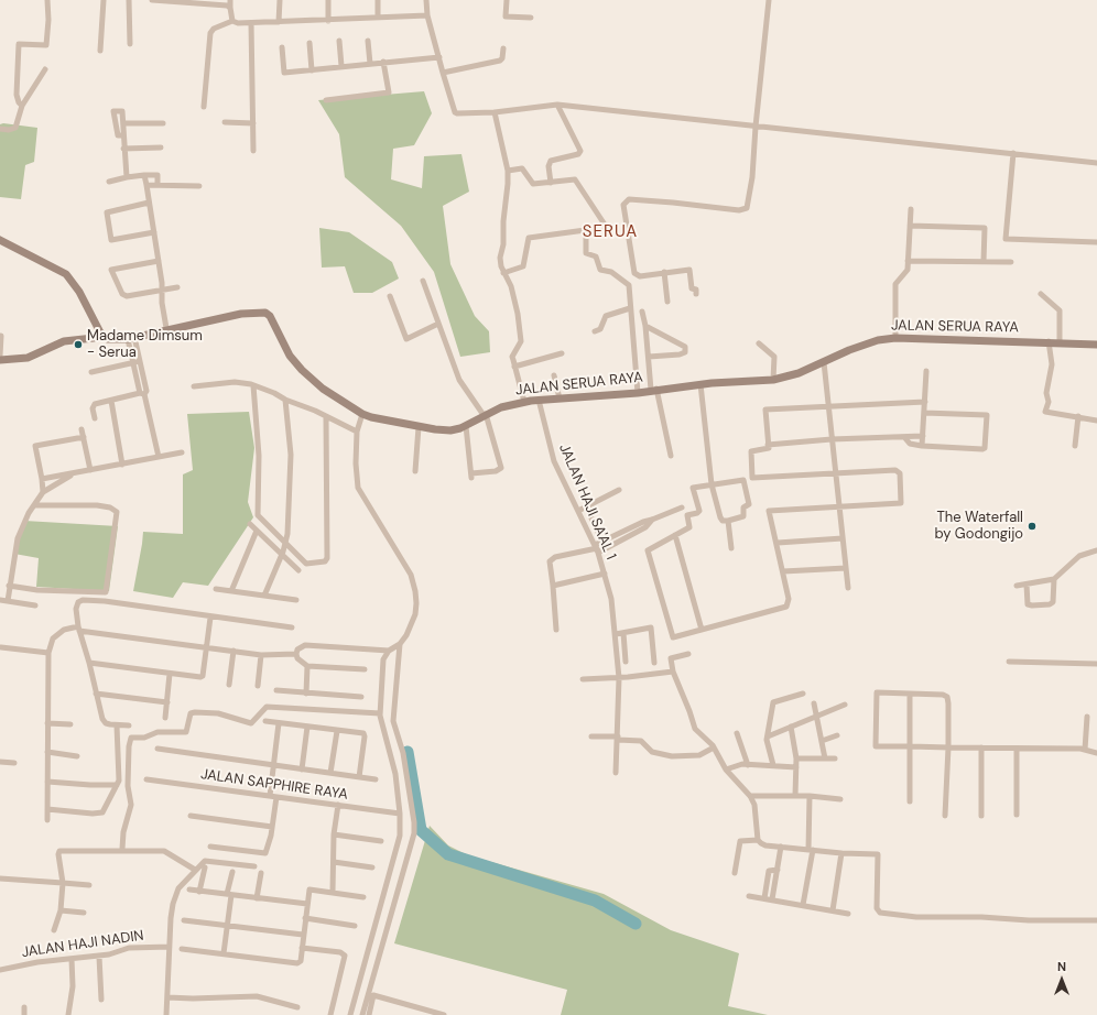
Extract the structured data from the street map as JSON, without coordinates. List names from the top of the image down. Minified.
{"streets":{"main road":["JALAN SERUA RAYA"],"street":["JALAN HAJI SA'AL 1","JALAN SAPPHIRE RAYA","JALAN HAJI NADIN"]},"crossings":[["JALAN SERUA RAYA","JALAN HAJI SA'AL 1"]],"districts":["SERUA"],"places":["Madame Dimsum - Serua","The Waterfall by Godongijo"],"north":"top"}
